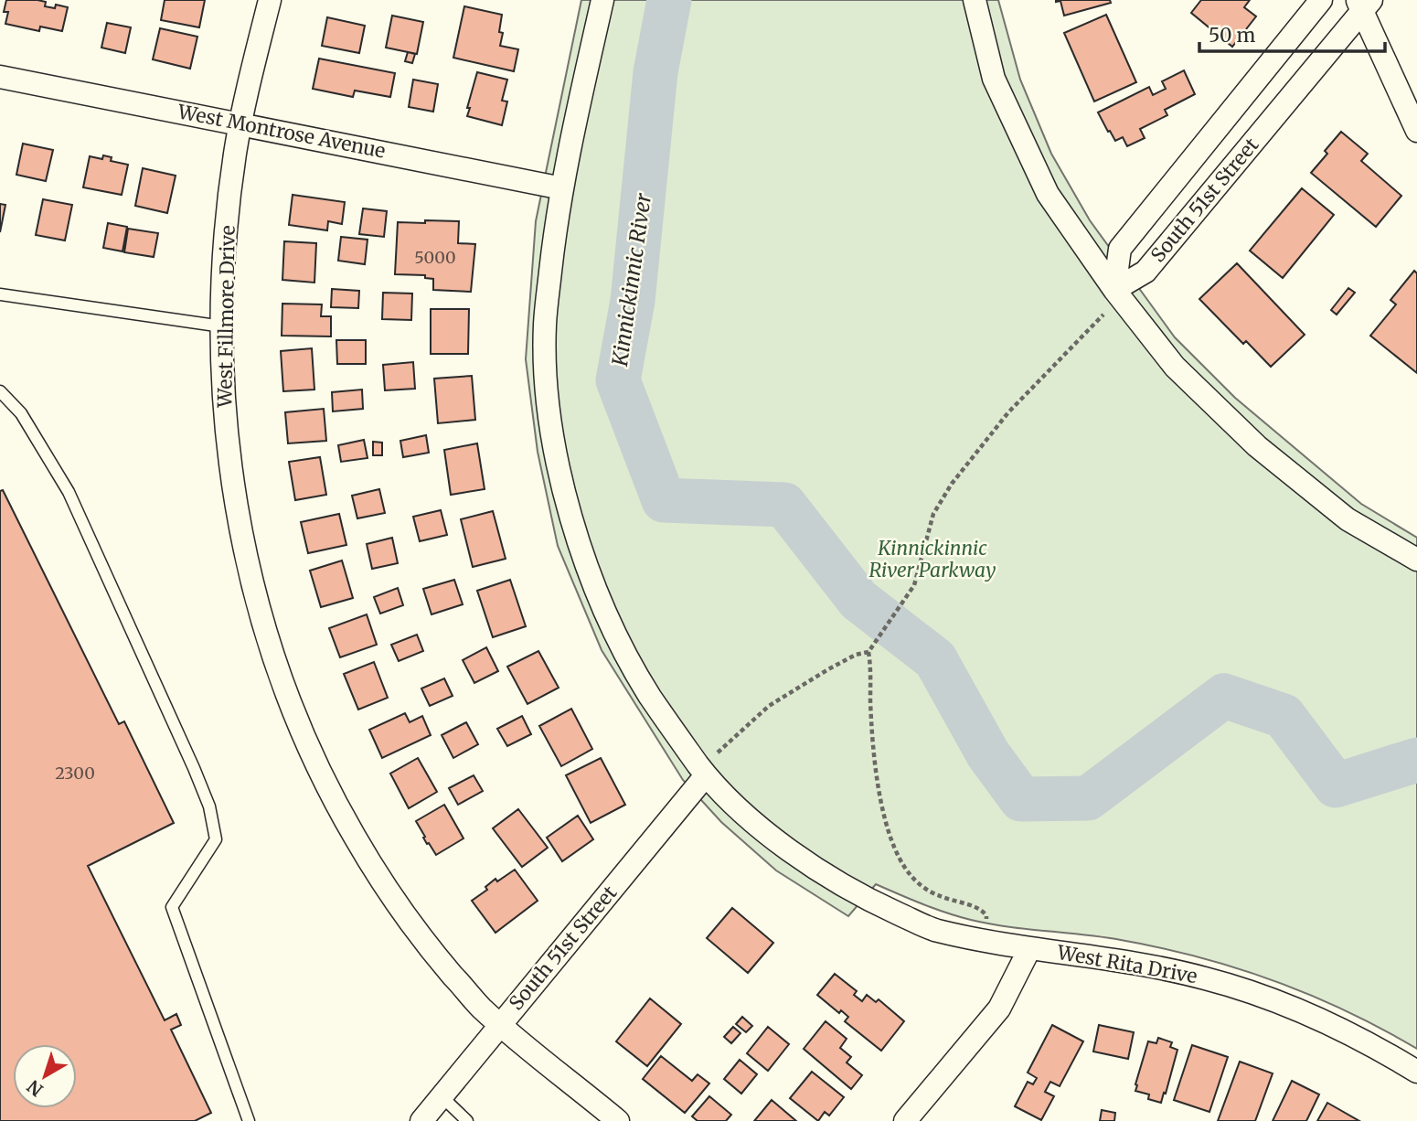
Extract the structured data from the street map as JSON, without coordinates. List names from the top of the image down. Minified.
{"streets":{"street":["West Montrose Avenue","South 51st Street","West Fillmore Drive","West Rita Drive"]},"crossings":[["West Montrose Avenue","West Fillmore Drive"],["West Montrose Avenue","West Rita Drive"],["South 51st Street","West Fillmore Drive"],["South 51st Street","West Rita Drive"]],"water":["Kinnickinnic River"],"parks":["Kinnickinnic River Parkway"],"house_numbers":["5000","2300"],"scale_bar":"50 m","north":"bottom left"}
